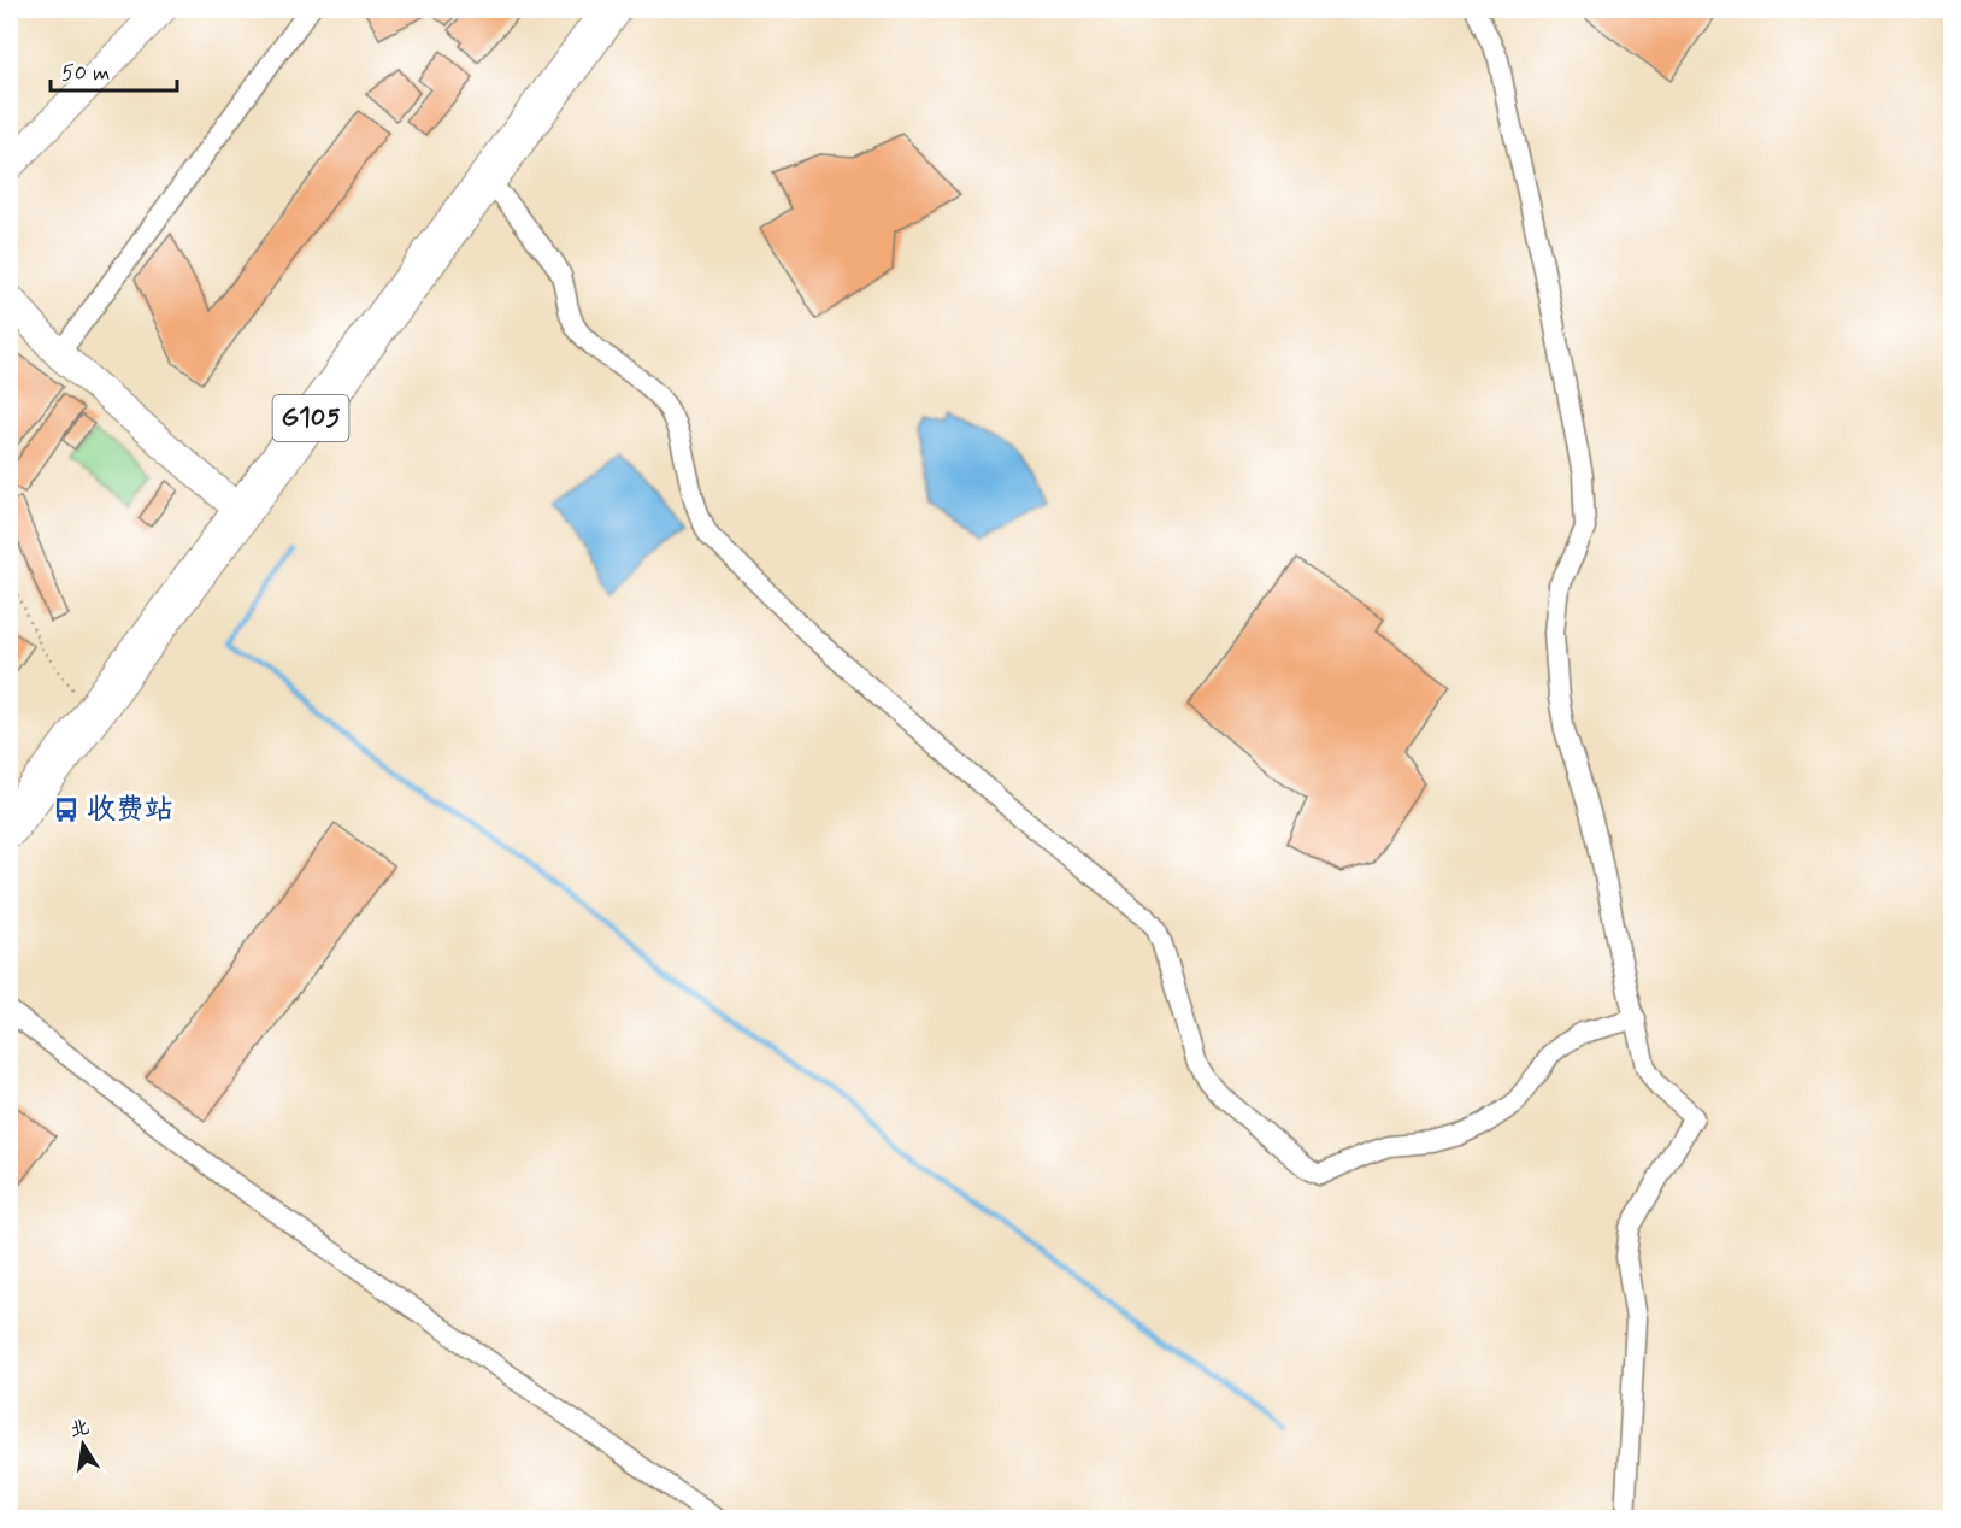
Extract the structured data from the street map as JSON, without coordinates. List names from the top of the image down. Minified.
{"streets":{"highway":["G105"]},"places":{"bus stop":["收费站"]},"scale_bar":"50 m","north":"top"}
